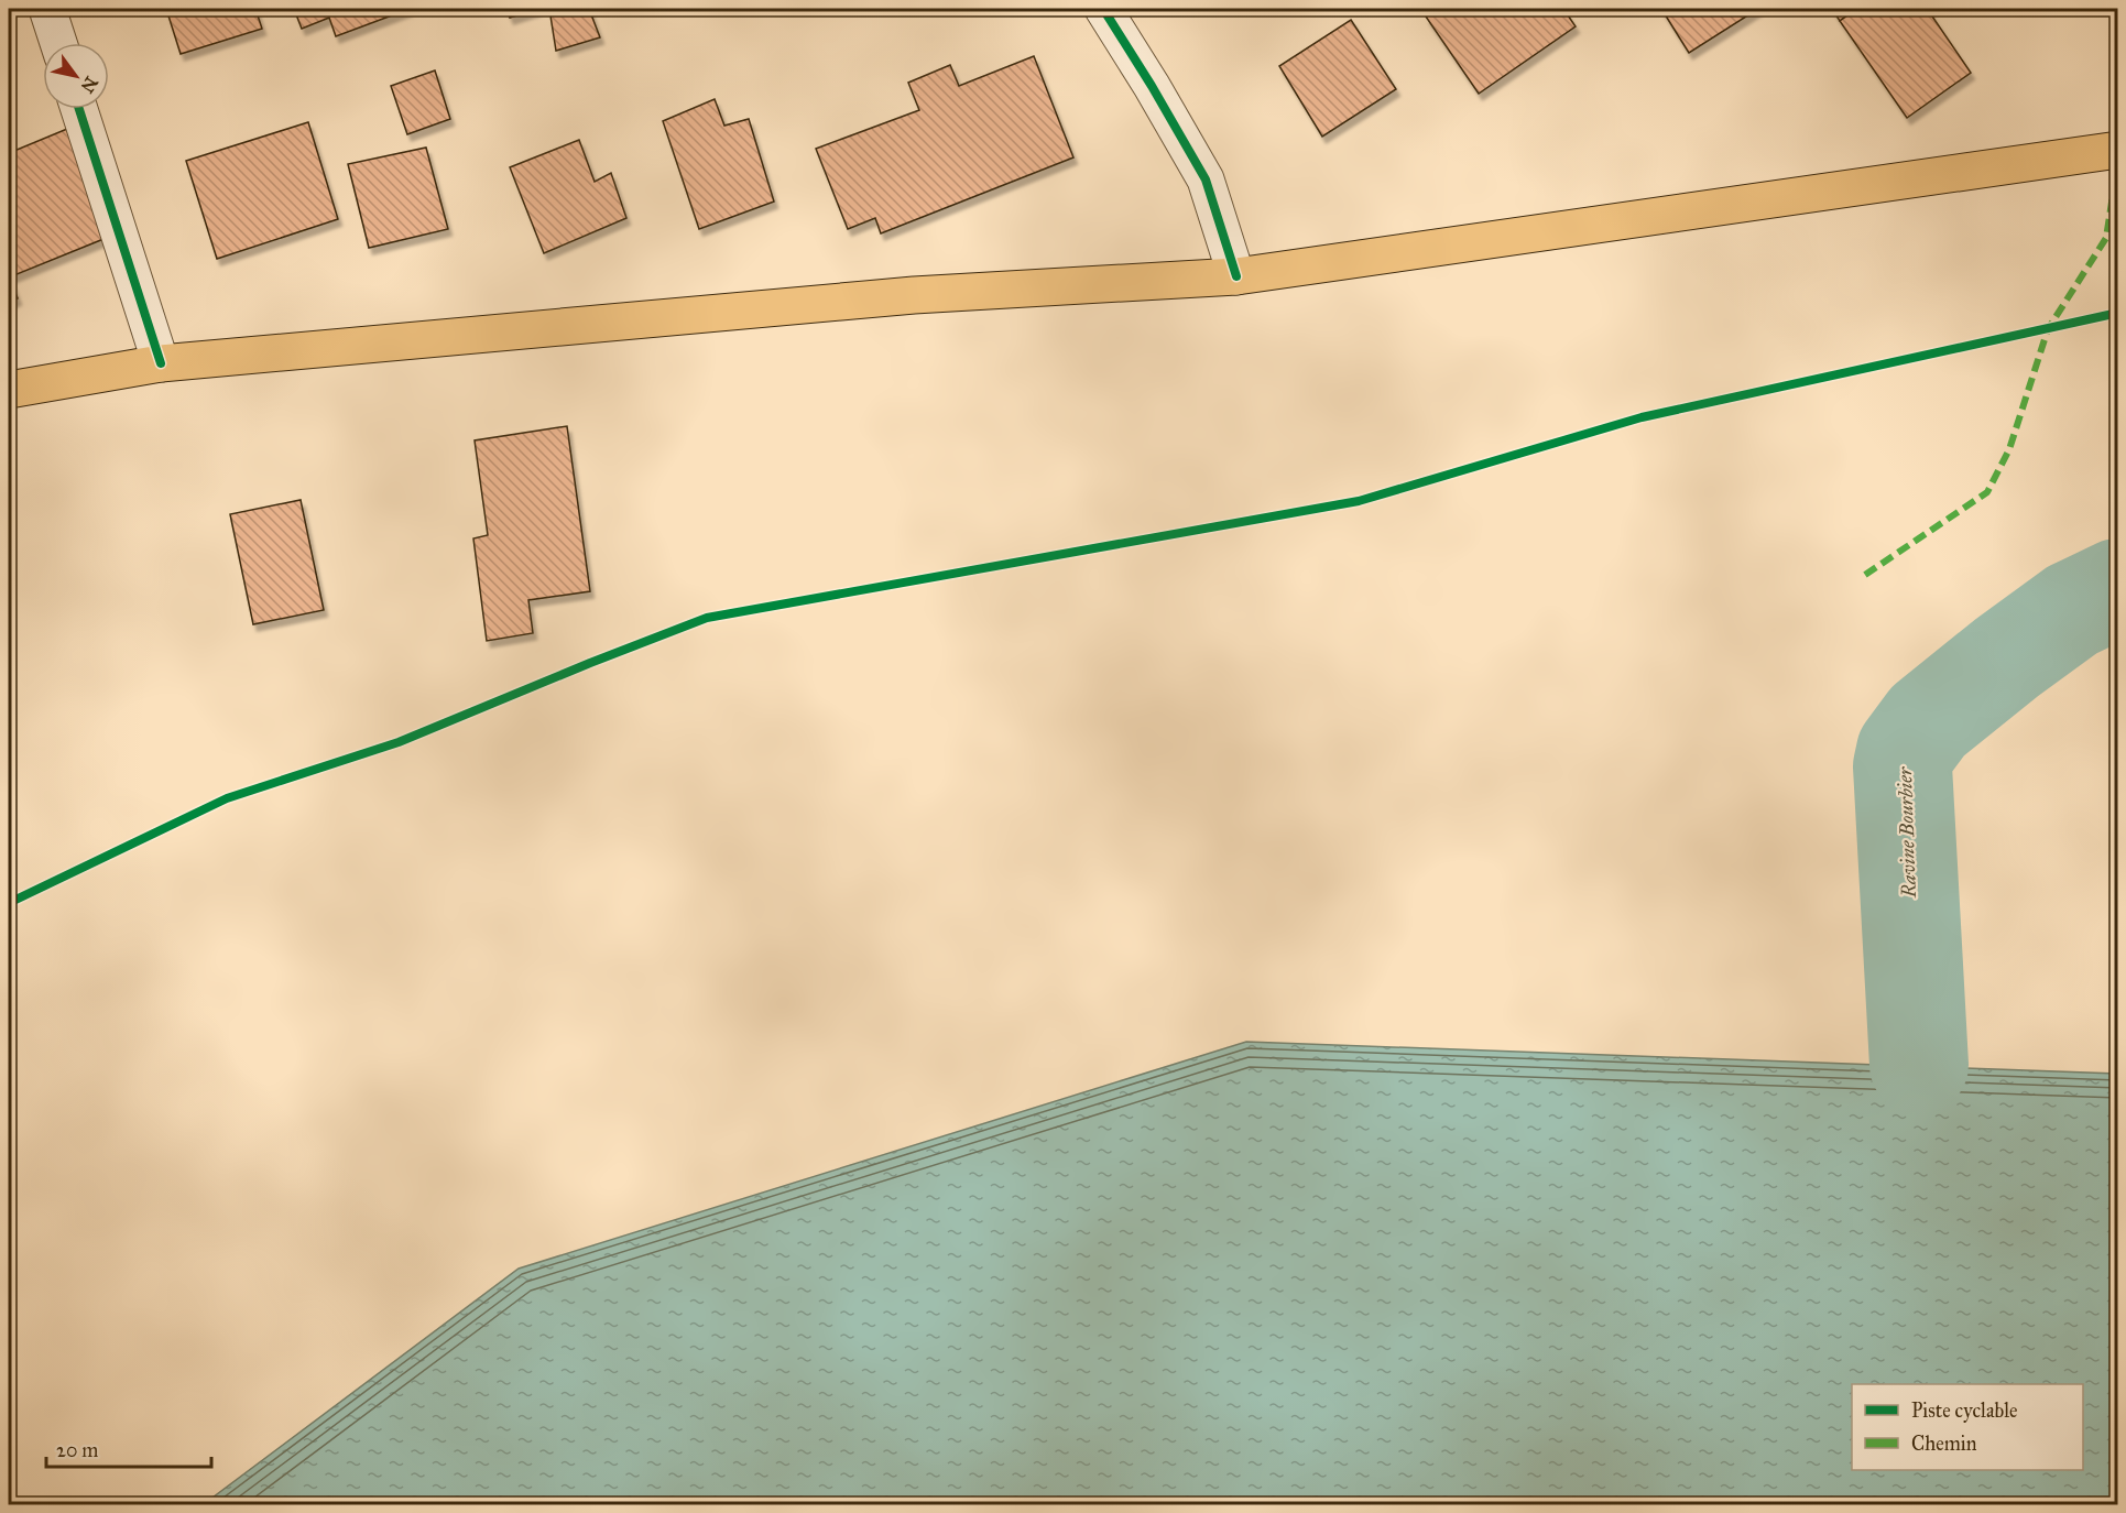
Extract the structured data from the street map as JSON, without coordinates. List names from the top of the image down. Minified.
{"water":["Ravine Bourbier"],"legend":["Piste cyclable","Chemin"],"scale_bar":"20 m","north":"bottom right"}
